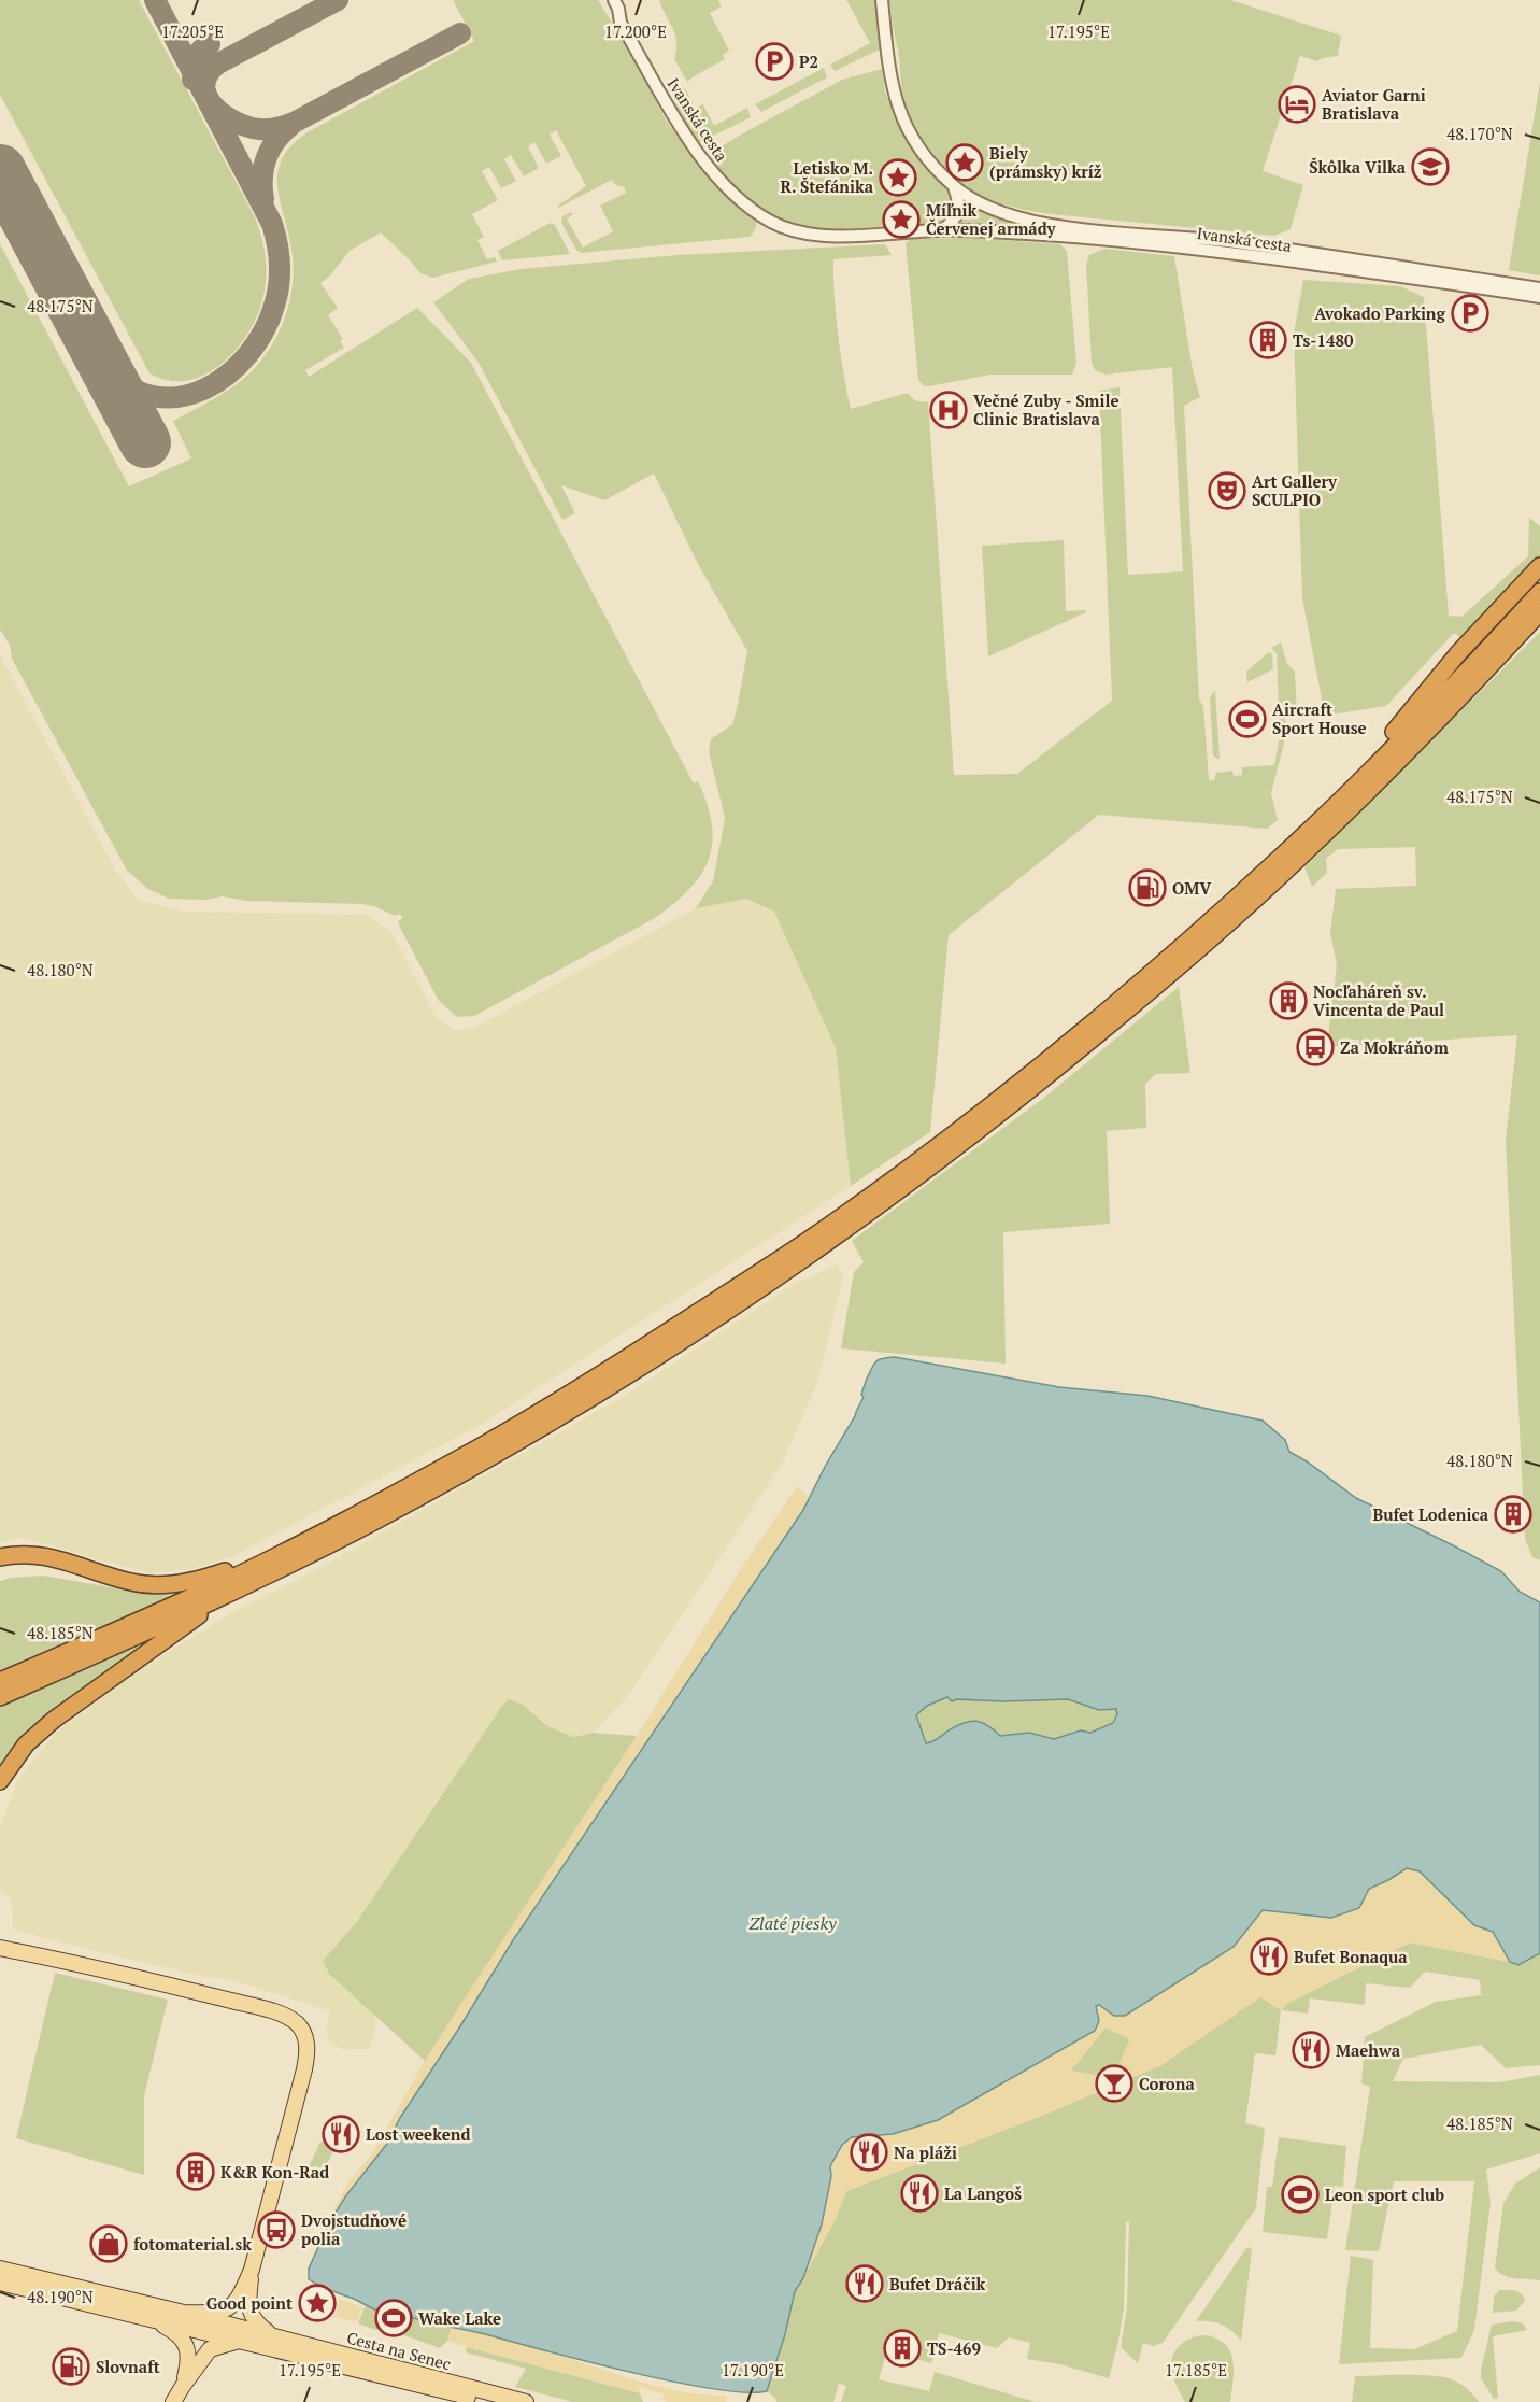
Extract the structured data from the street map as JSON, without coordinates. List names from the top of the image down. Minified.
{"streets":{"main road":["Cesta na Senec"],"street":["Ivanská cesta"]},"water":["Zlaté piesky"],"places":{"parking":["P2","Avokado Parking"],"hotel":["Aviator Garni Bratislava"],"place":["Biely (prámsky) kríž","Letisko M. R. Štefánika","Míľnik Červenej armády","Good point"],"school or university":["Škôlka Vilka"],"building":["Ts-1480","Nocľaháreň sv. Vincenta de Paul","Bufet Lodenica","K&R Kon-Rad","TS-469"],"hospital":["Večné Zuby - Smile Clinic Bratislava"],"theatre":["Art Gallery SCULPIO"],"sports":["Aircraft Sport House","Leon sport club","Wake Lake"],"fuel station":["OMV","Slovnaft"],"bus stop":["Za Mokráňom","Dvojstudňové polia"],"restaurant":["Bufet Bonaqua","Maehwa","Lost weekend","Na pláži","La Langoš","Bufet Dráčik"],"bar":["Corona"],"shop":["fotomaterial.sk"]},"coordinates":["17.205°E","17.200°E","17.195°E","48.170°N","48.175°N","48.180°N","48.185°N","48.190°N","17.190°E","17.185°E"]}
